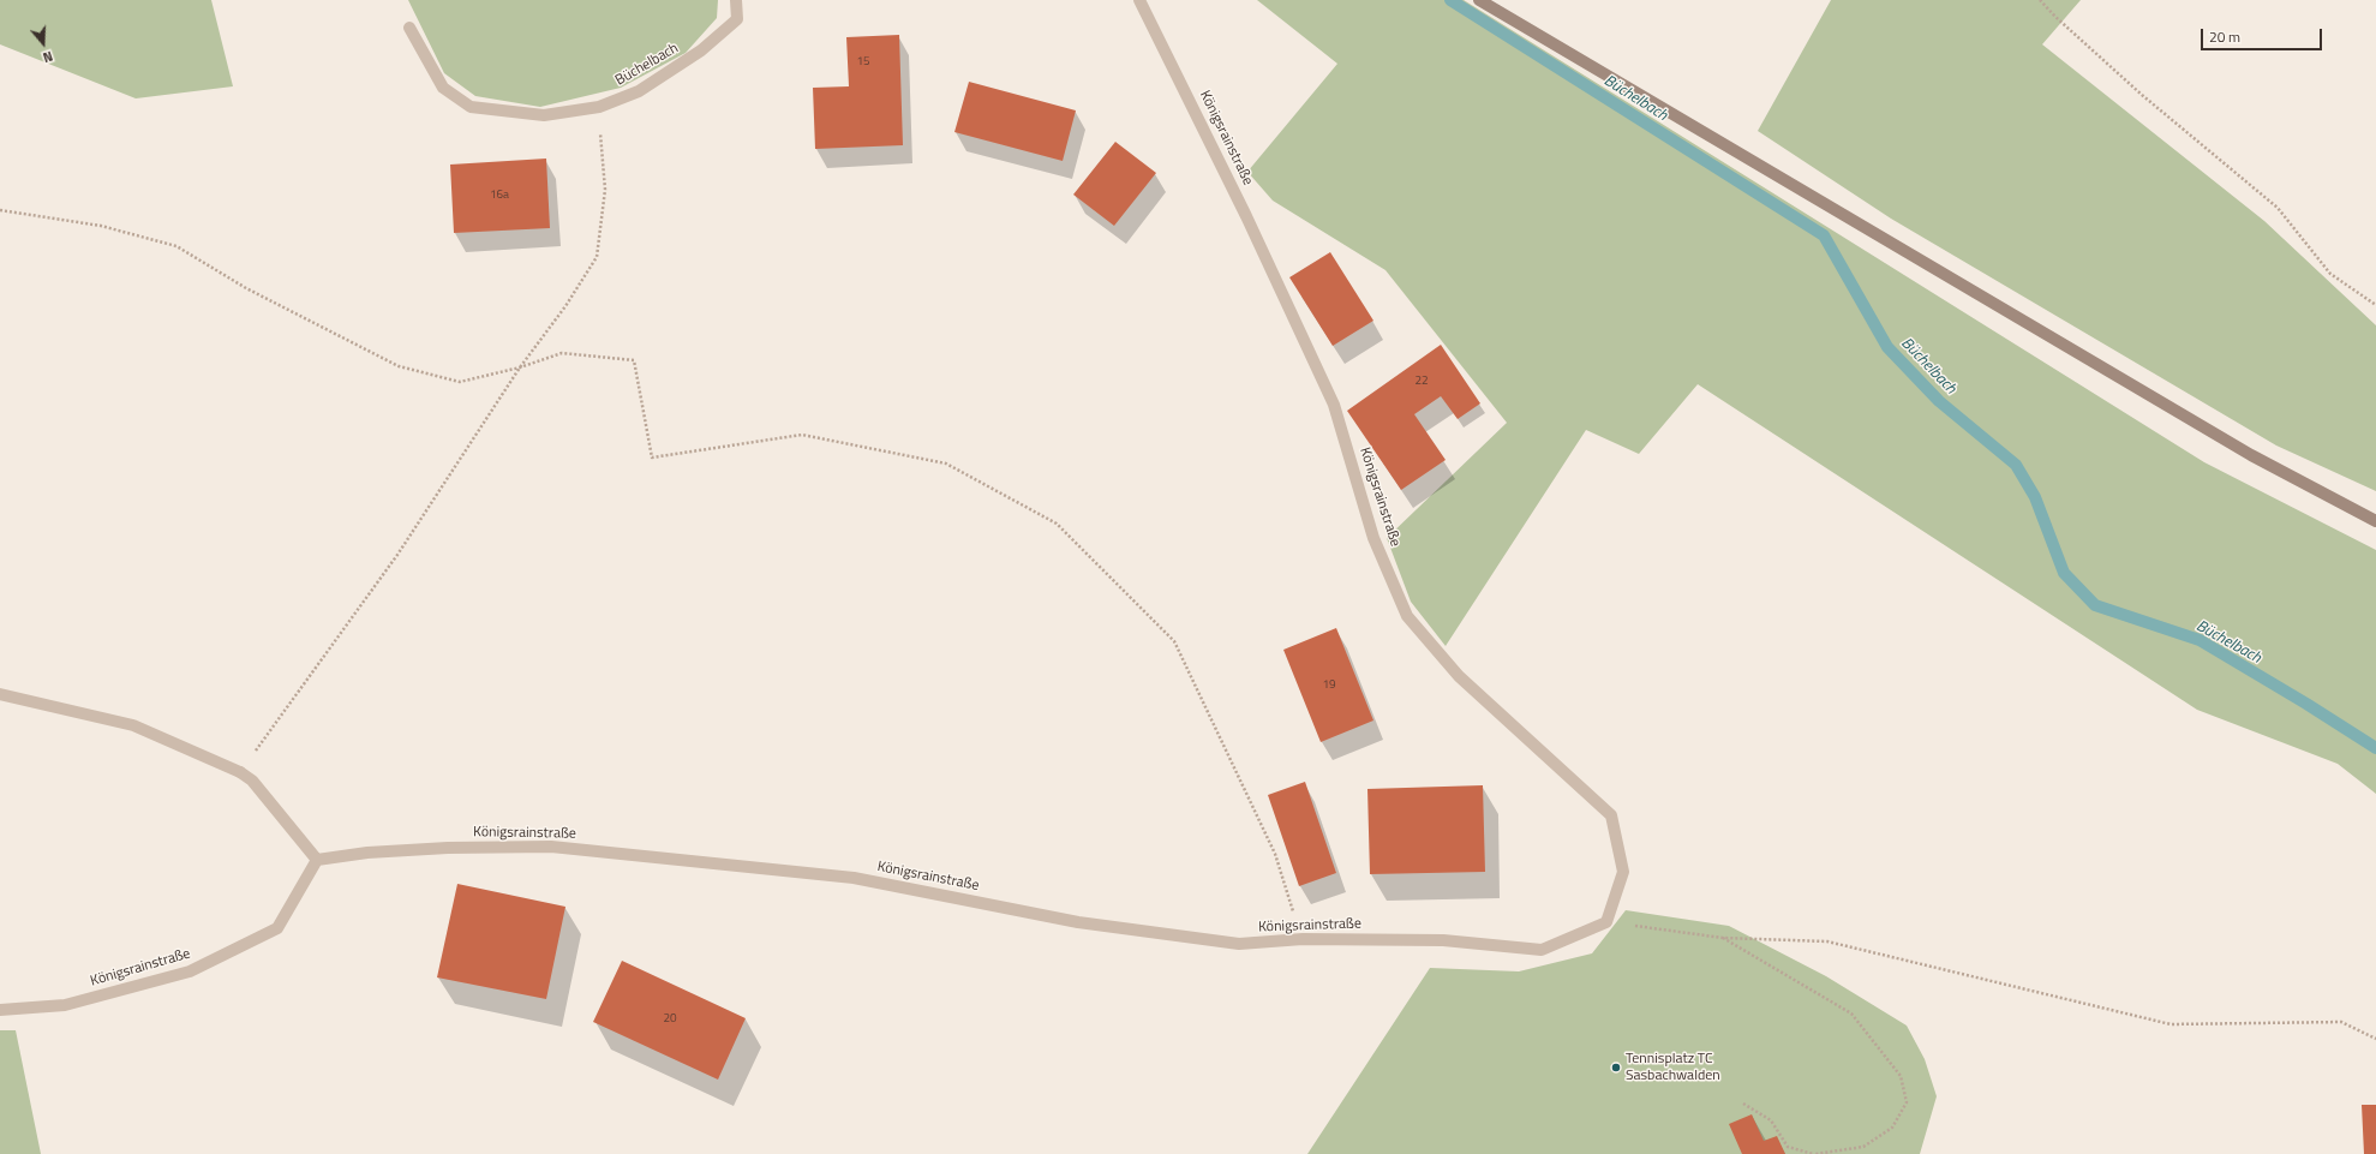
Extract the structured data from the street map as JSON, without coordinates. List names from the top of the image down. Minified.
{"streets":{"street":["Büchelbach","Königsrainstraße"]},"water":["Büchelbach"],"places":["Tennisplatz TC Sasbachwalden"],"house_numbers":["15","16a","22","19","20"],"scale_bar":"20 m","north":"bottom"}
